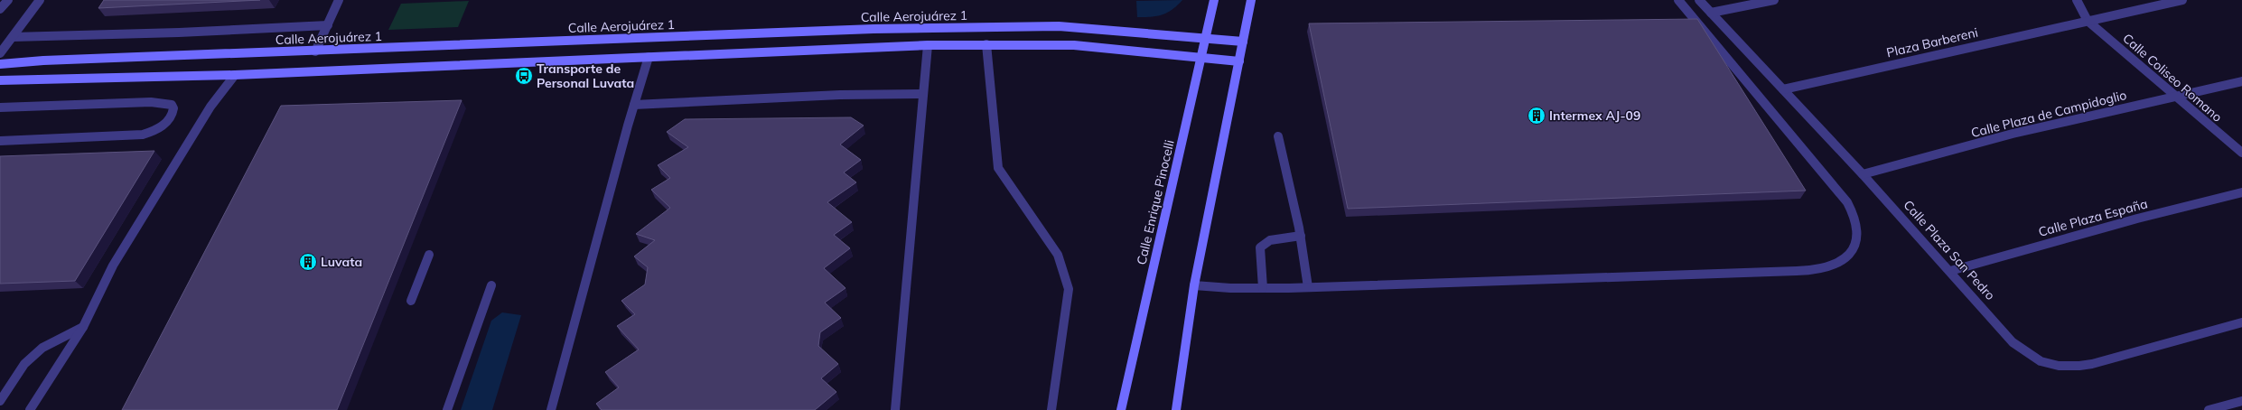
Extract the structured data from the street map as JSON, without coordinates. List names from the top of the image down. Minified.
{"streets":{"street":["Calle Aerojuárez 1","Plaza Barbereni","Calle Coliseo Romano","Calle Plaza de Campidoglio","Calle Enrique Pinocelli","Calle Plaza España","Calle Plaza San Pedro"]},"crossings":[["Calle Aerojuárez 1","Calle Enrique Pinocelli"],["Plaza Barbereni","Calle Coliseo Romano"],["Plaza Barbereni","Calle Plaza San Pedro"],["Calle Coliseo Romano","Calle Plaza de Campidoglio"],["Calle Plaza de Campidoglio","Calle Plaza San Pedro"],["Calle Plaza España","Calle Plaza San Pedro"]],"places":{"bus stop":["Transporte de Personal Luvata"],"building":["Intermex AJ-09","Luvata"]}}
